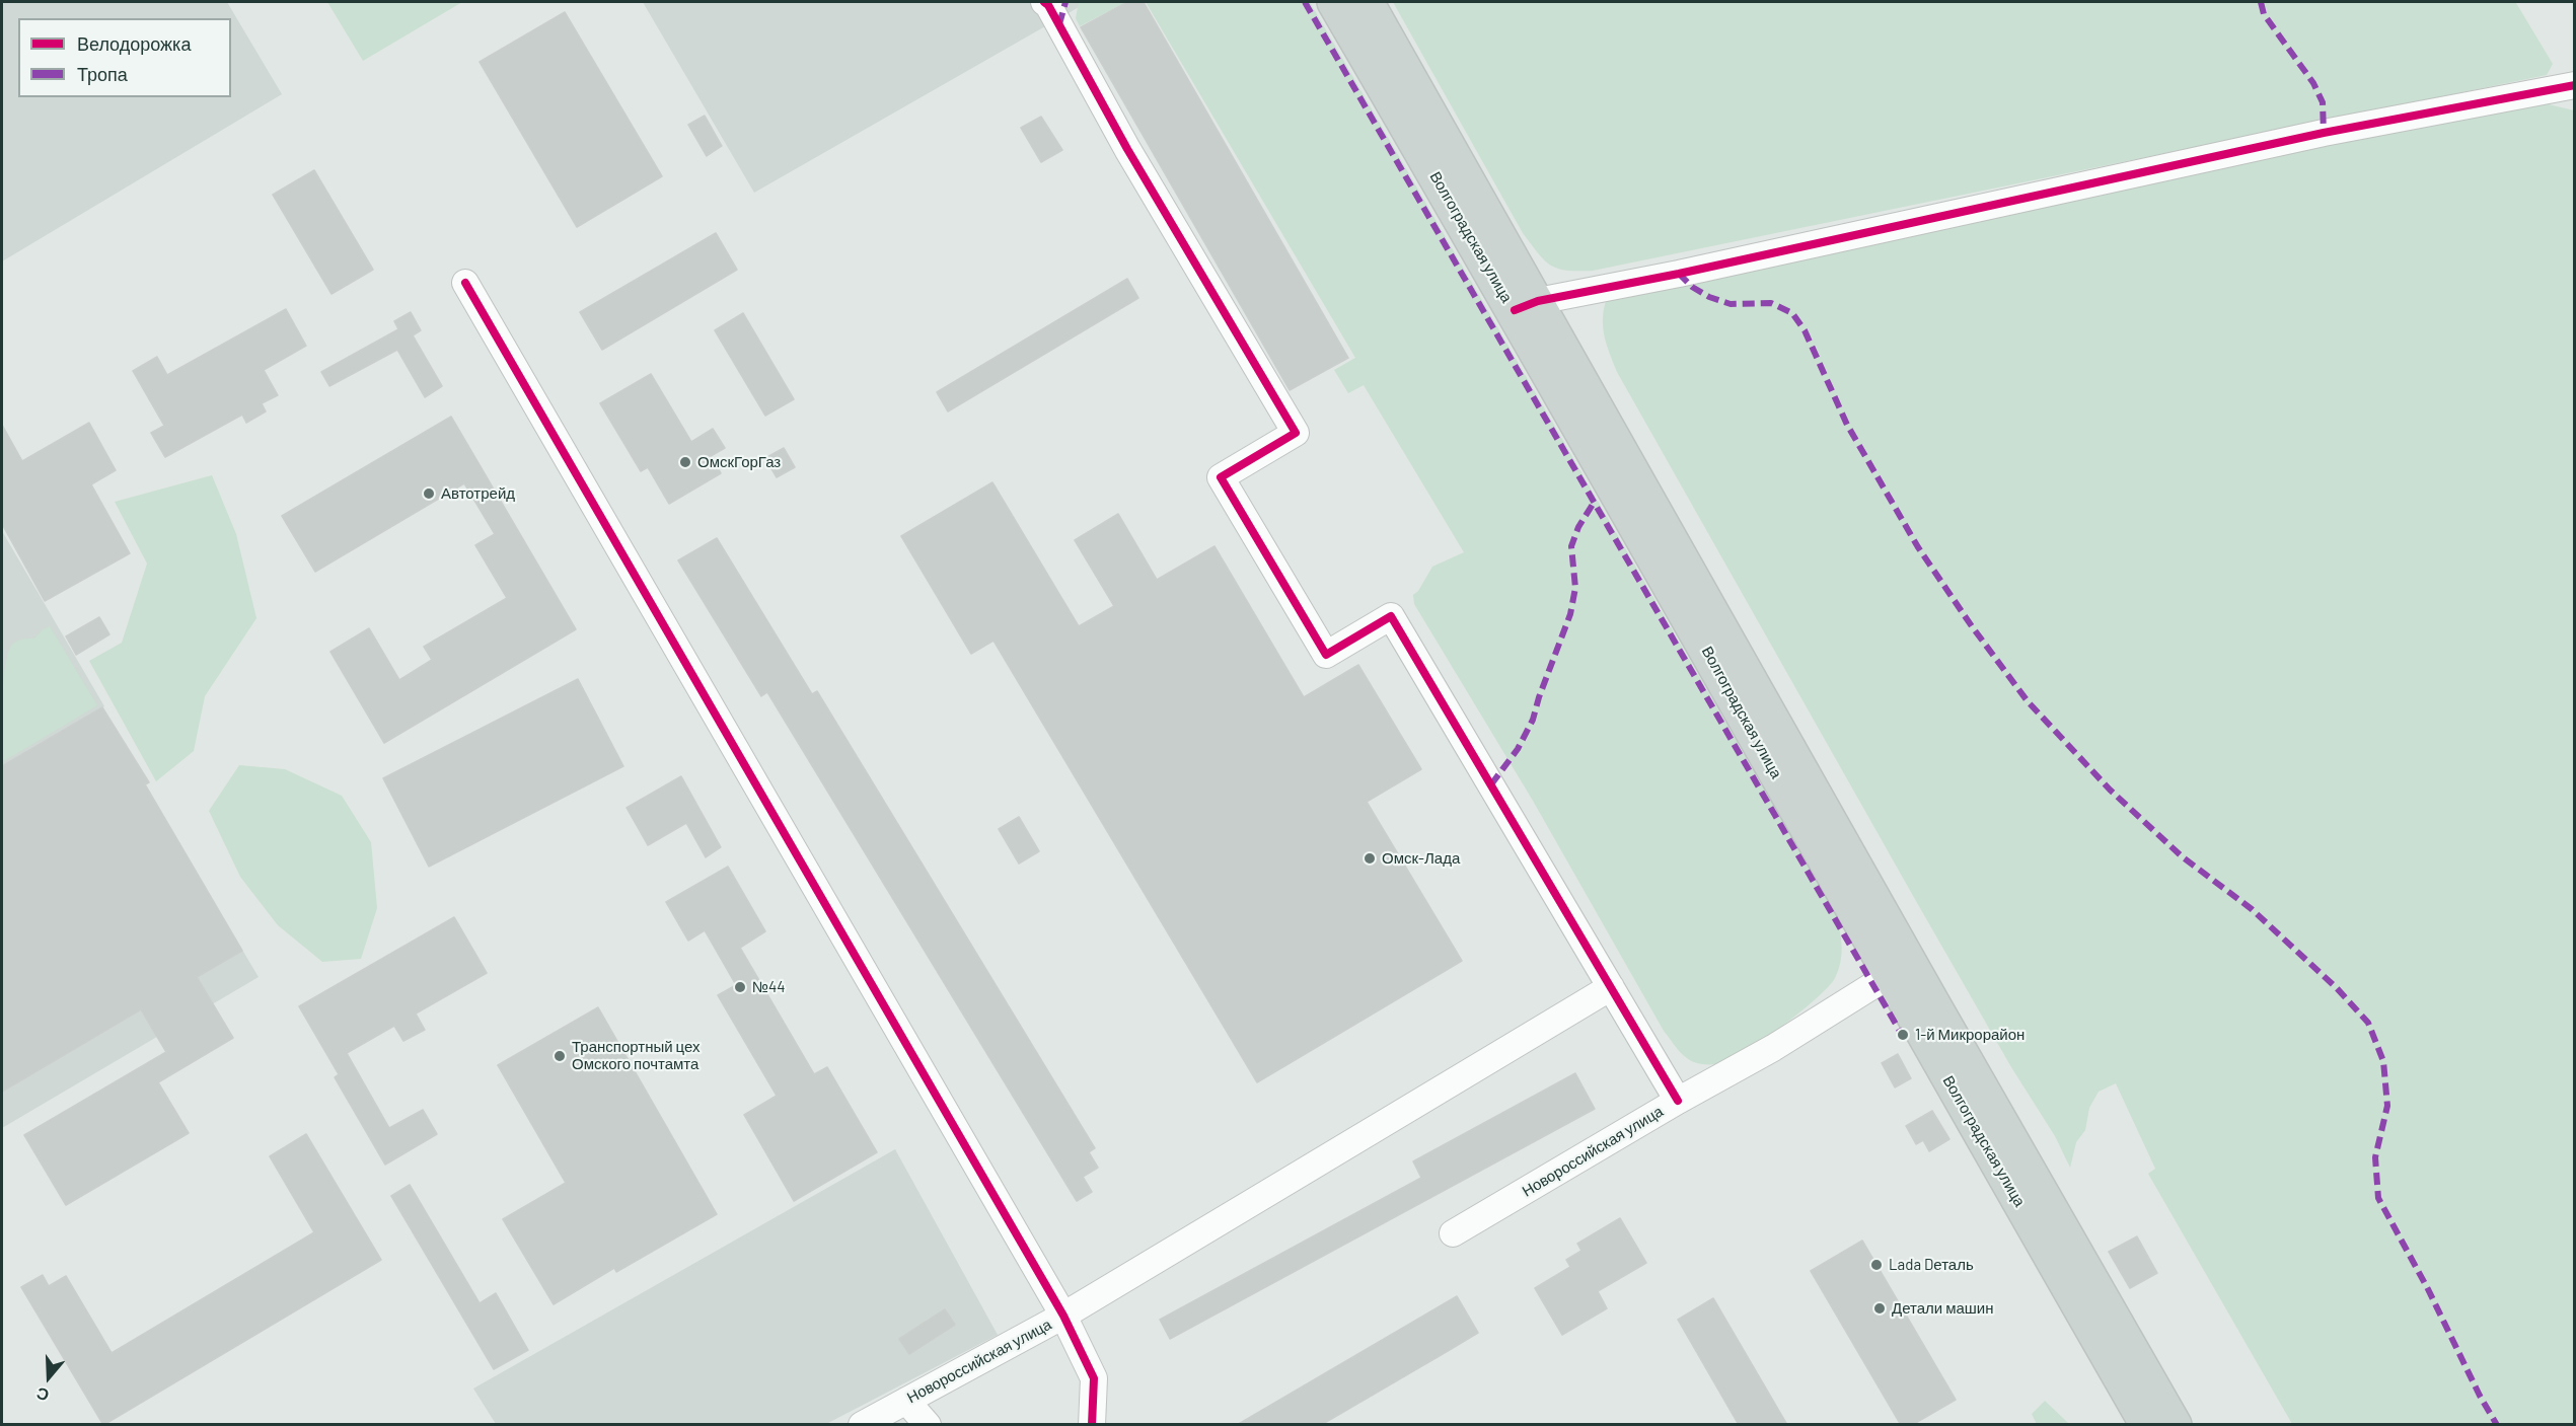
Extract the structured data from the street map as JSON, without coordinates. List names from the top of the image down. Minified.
{"streets":{"main road":["Волгоградская улица"],"street":["Новороссийская улица"]},"crossings":[["Волгоградская улица","Новороссийская улица"]],"places":["ОмскГорГаз","Автотрейд","Омск-Лада","№44","1-й Микрорайон","Транспортный цех Омского почтамта","Lada Dеталь","Детали машин"],"legend":["Велодорожка","Тропа"],"north":"bottom"}
